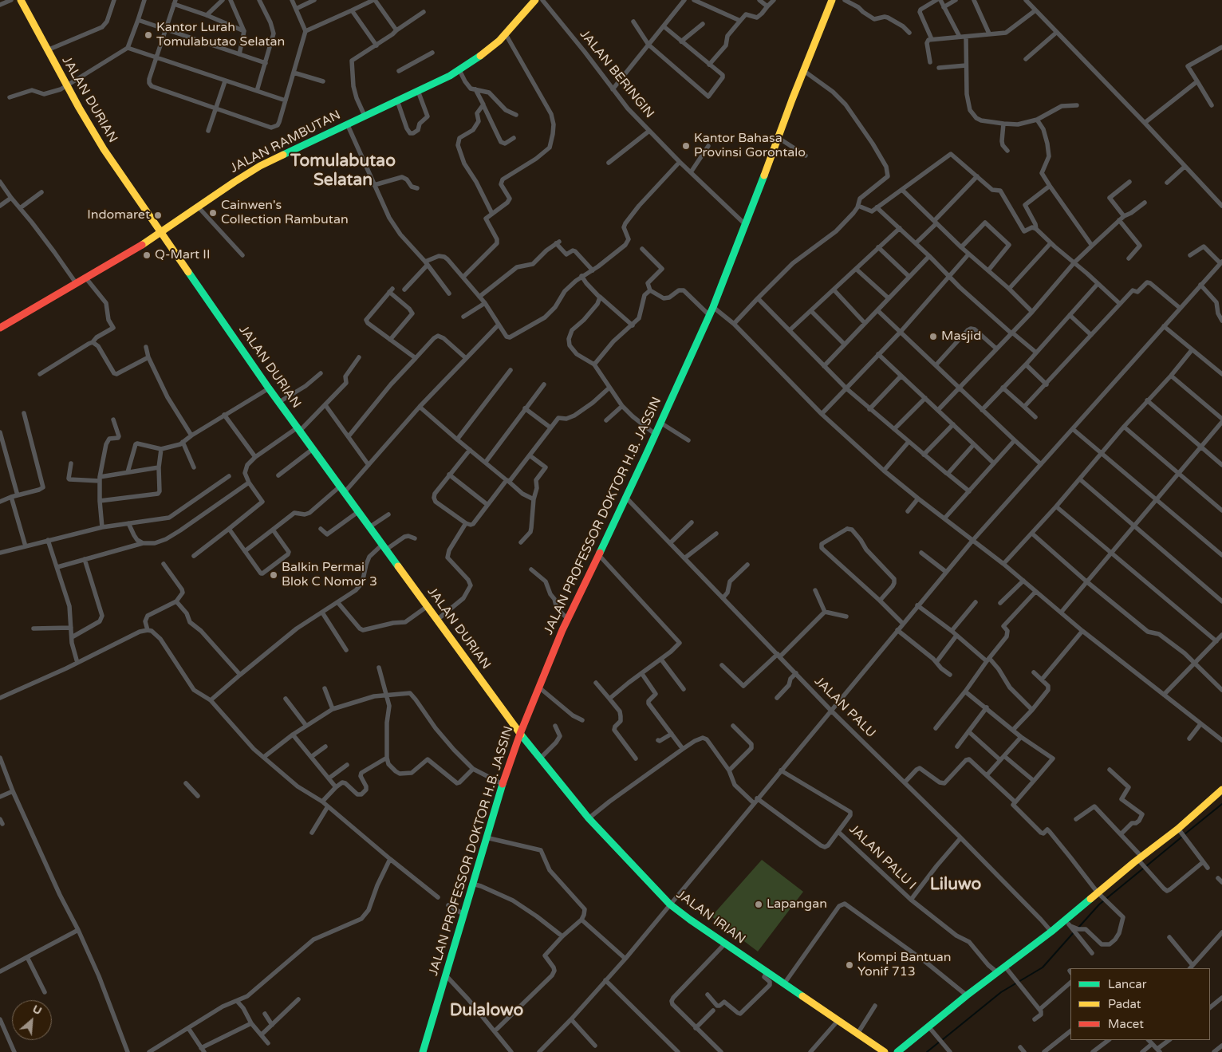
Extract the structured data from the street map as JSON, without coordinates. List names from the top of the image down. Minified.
{"streets":{"main road":["JALAN DURIAN","JALAN RAMBUTAN","JALAN PROFESSOR DOKTOR H.B. JASSIN","JALAN IRIAN"],"street":["JALAN BERINGIN","JALAN PALU","JALAN PALU I"]},"crossings":[["JALAN BERINGIN","JALAN PROFESSOR DOKTOR H.B. JASSIN"],["JALAN DURIAN","JALAN RAMBUTAN"],["JALAN DURIAN","JALAN PROFESSOR DOKTOR H.B. JASSIN"],["JALAN DURIAN","JALAN IRIAN"],["JALAN PROFESSOR DOKTOR H.B. JASSIN","JALAN PALU"],["JALAN PROFESSOR DOKTOR H.B. JASSIN","JALAN IRIAN"],["JALAN PALU","JALAN PALU I"]],"districts":["Tomulabutao Selatan","Liluwo","Dulalowo"],"places":["Kantor Lurah Tomulabutao Selatan","Kantor Bahasa Provinsi Gorontalo","Cainwen's Collection Rambutan","Indomaret","Q-Mart II","Masjid","Balkin Permai Blok C Nomor 3","Lapangan","Kompi Bantuan Yonif 713"],"legend":["Lancar","Padat","Macet"],"north":"top right"}
